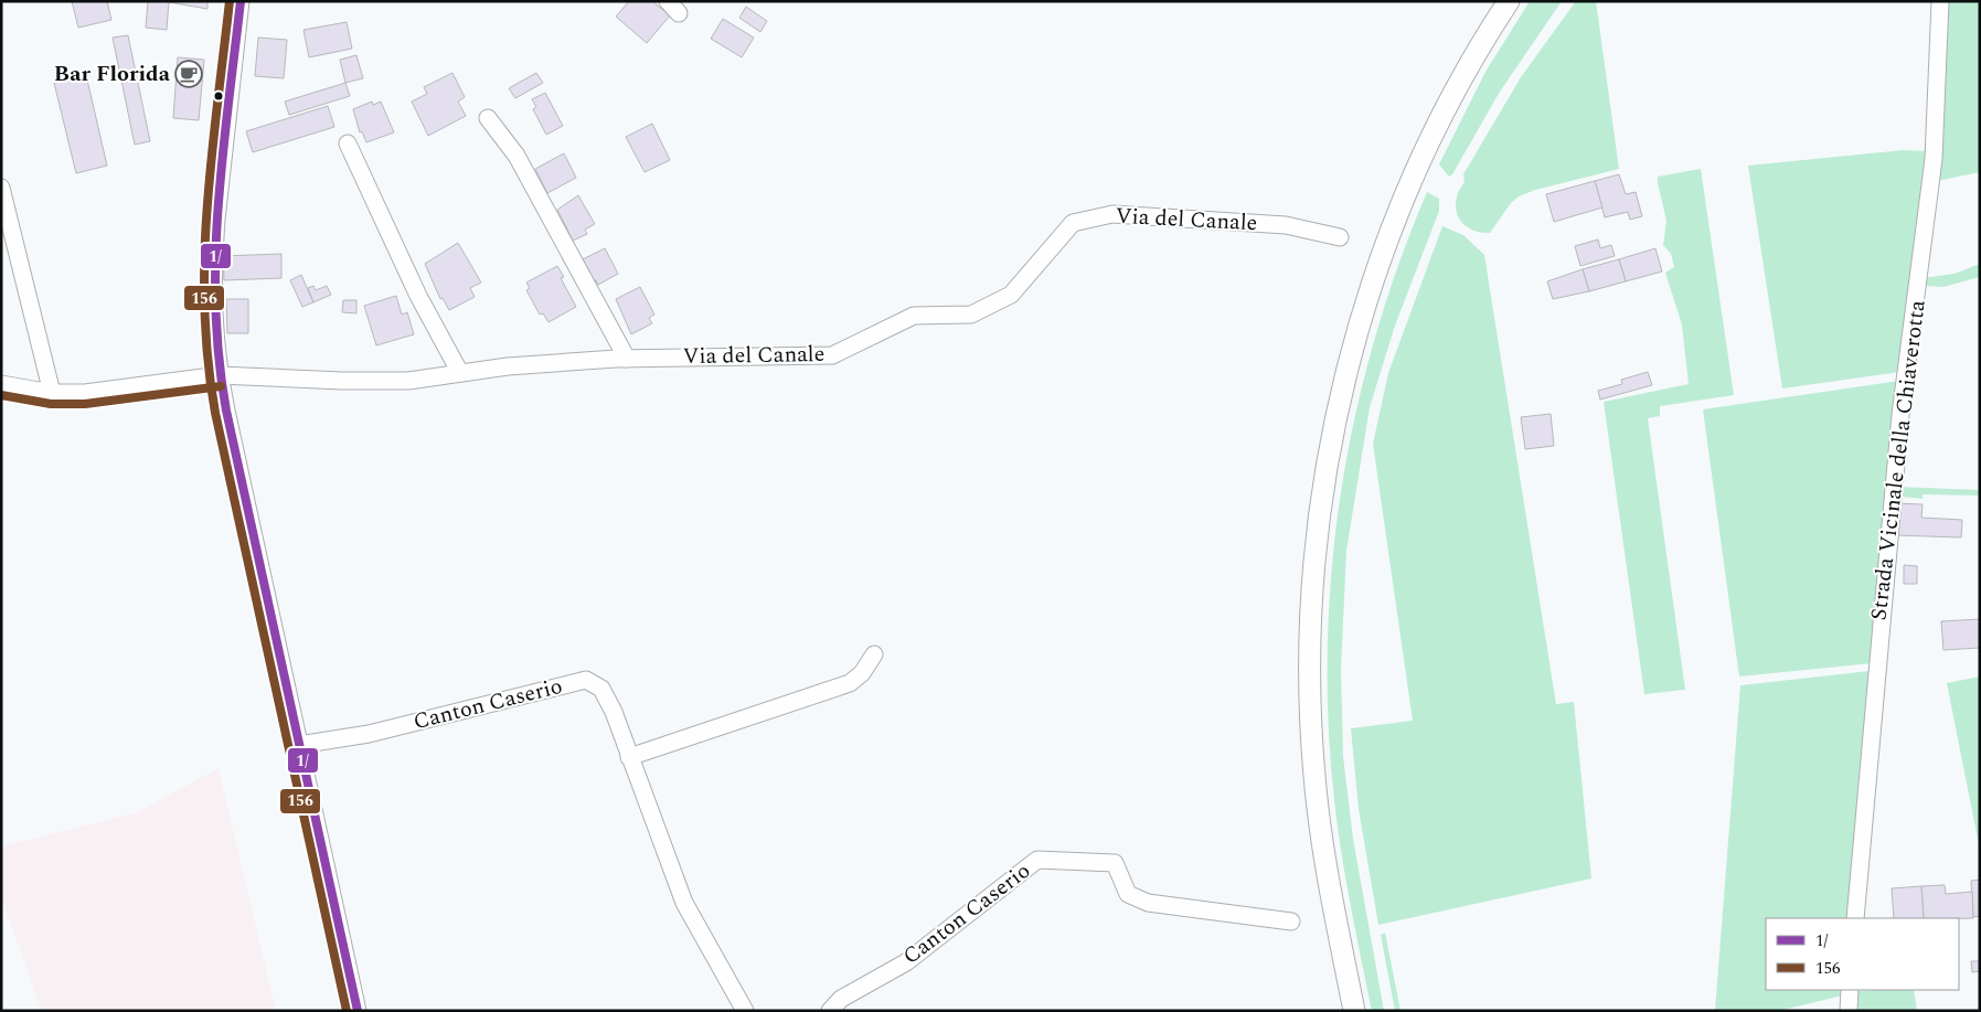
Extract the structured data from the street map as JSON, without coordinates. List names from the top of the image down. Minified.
{"streets":{"street":["Via del Canale","Strada Vicinale della Chiaverotta","Canton Caserio"]},"places":{"cafe":["Bar Florida"]},"lines":["transit line 1/","transit line 156"],"legend":["1/","156"]}
